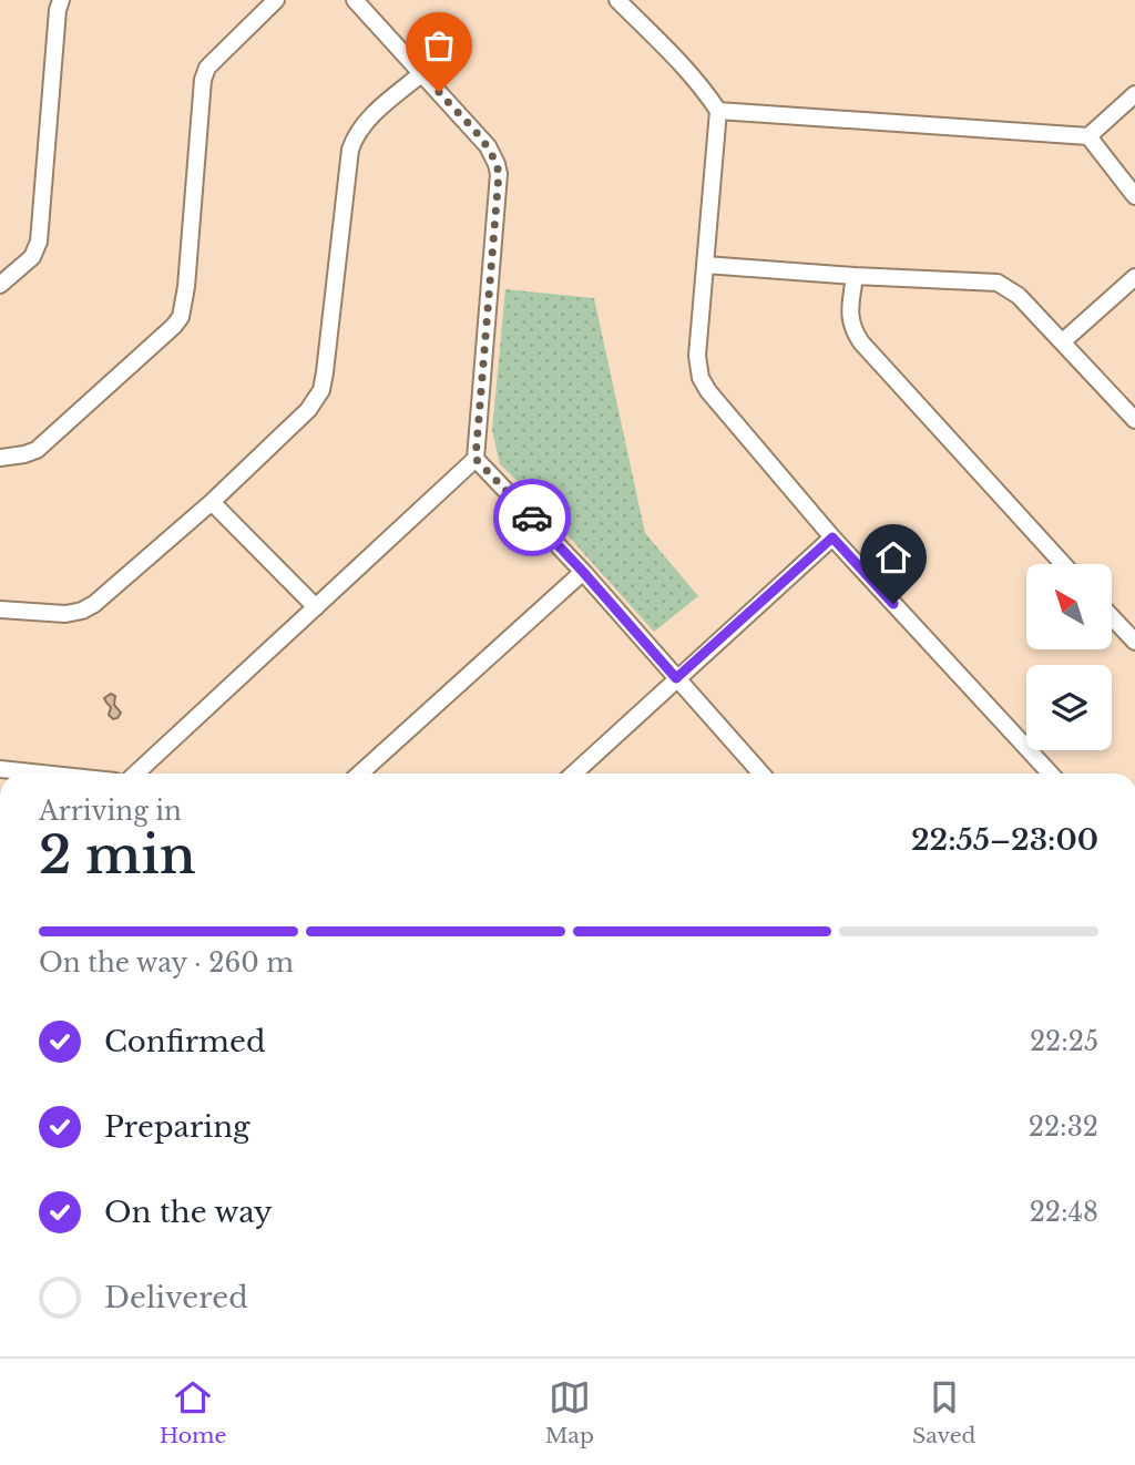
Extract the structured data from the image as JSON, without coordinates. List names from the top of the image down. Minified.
{"north":"top left","page":{"heading":["2 min","Arriving in","22:55–23:00"],"bar":"On the way · 260 m","list":[["Confirmed","22:25"],["Preparing","22:32"],["On the way","22:48"],"Delivered"],"tabs":["Home","Map","Saved"]}}
